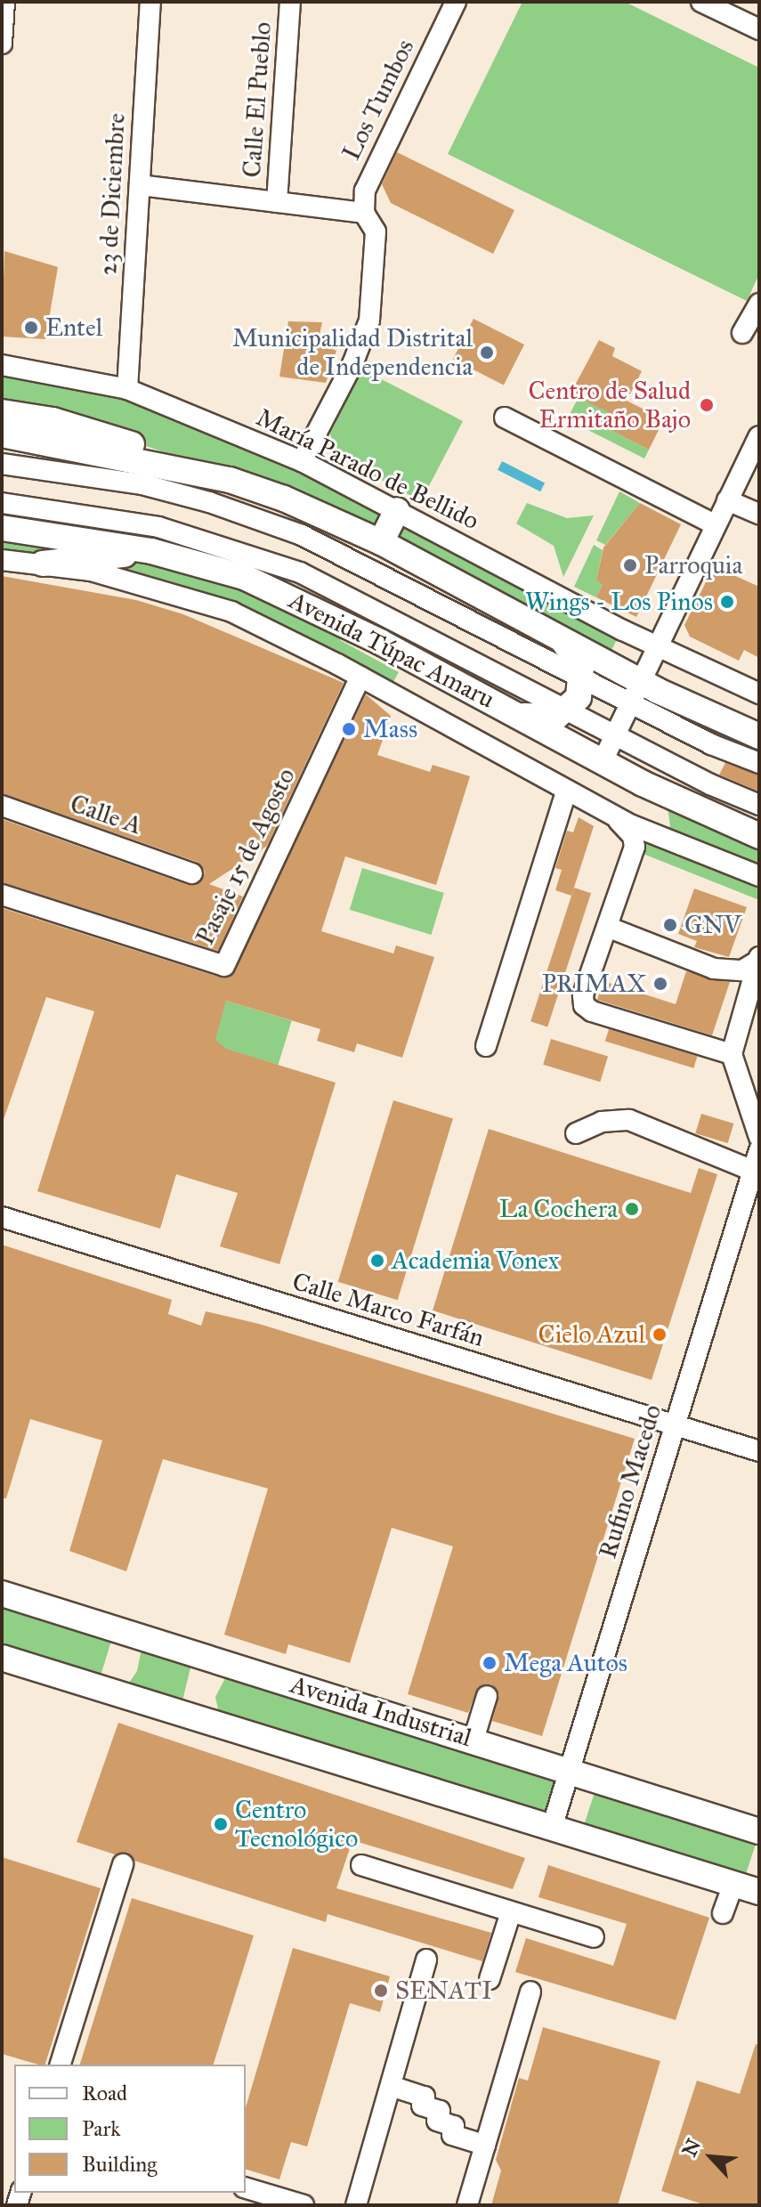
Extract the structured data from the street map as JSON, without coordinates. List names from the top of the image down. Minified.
{"streets":{"main road":["Avenida Túpac Amaru","Avenida Industrial"],"street":["Calle El Pueblo","Los Tumbos","23 de Diciembre","María Parado de Bellido","Calle A","Pasaje 15 de Agosto","Calle Marco Farfán","Rufino Macedo"]},"crossings":[["Los Tumbos","María Parado de Bellido"],["23 de Diciembre","María Parado de Bellido"],["Calle Marco Farfán","Rufino Macedo"],["Rufino Macedo","Avenida Industrial"]],"places":["Entel","Municipalidad Distrital de Independencia","Centro de Salud Ermitaño Bajo","Parroquia","Wings - Los Pinos","Mass","GNV","PRIMAX","La Cochera","Academia Vonex","Cielo Azul","Mega Autos","Centro Tecnológico","SENATI"],"legend":["Road","Park","Building"],"north":"top left"}
